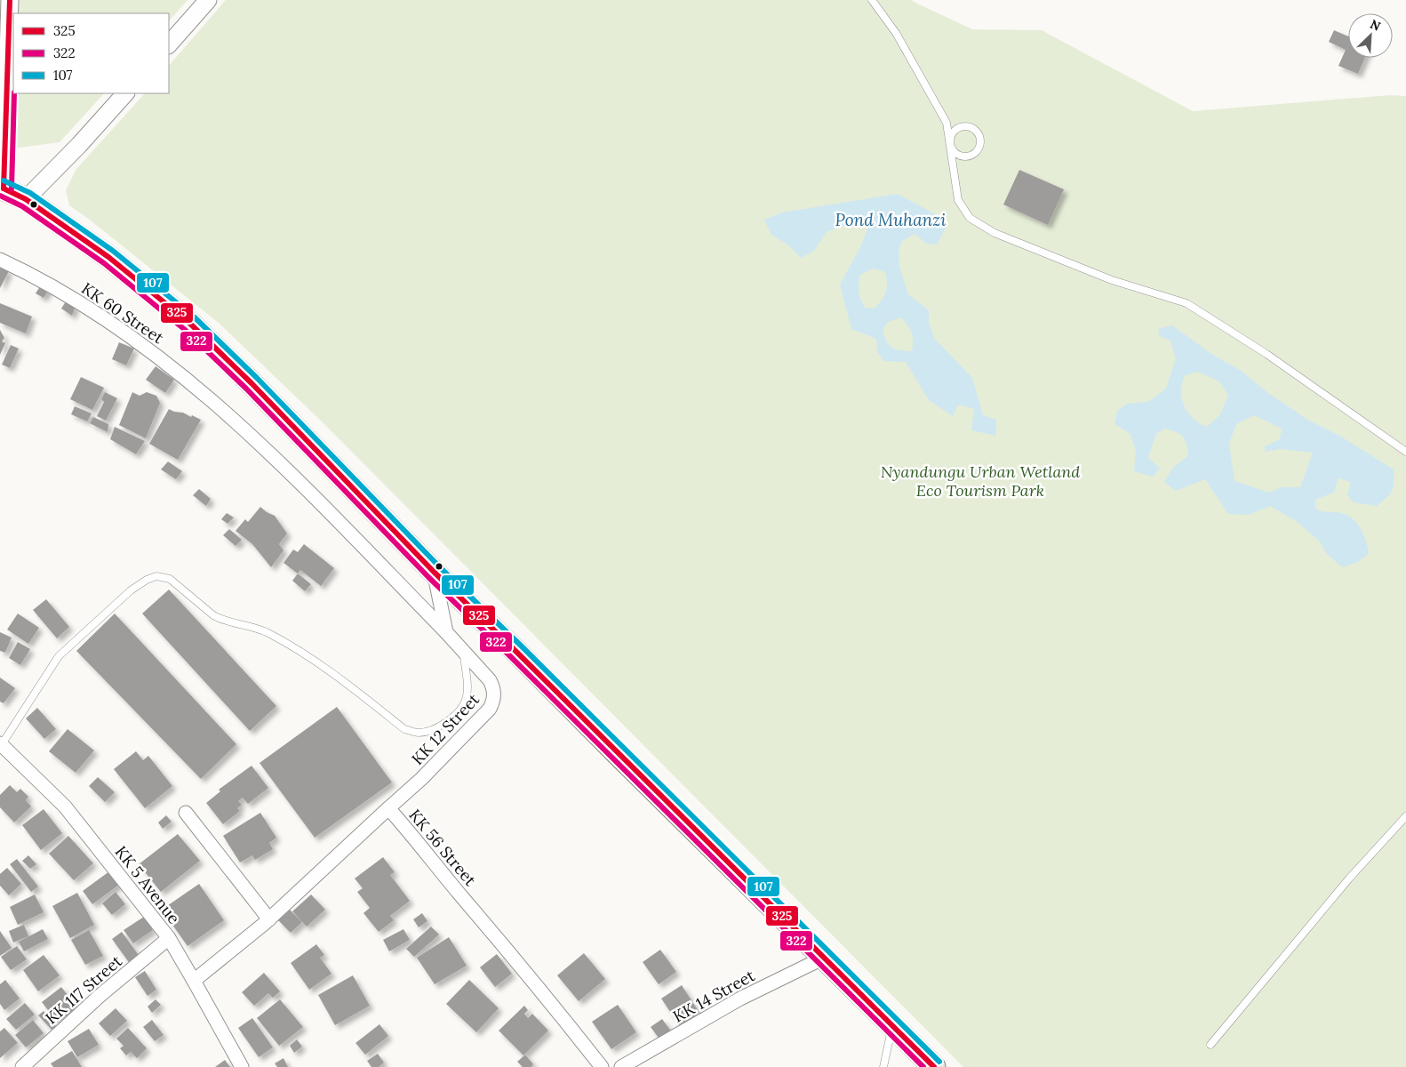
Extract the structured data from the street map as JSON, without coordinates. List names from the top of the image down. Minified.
{"streets":{"street":["KK 60 Street","KK 12 Street","KK 56 Street","KK 5 Avenue","KK 117 Street","KK 14 Street"]},"crossings":[["KK 60 Street","KK 12 Street"],["KK 12 Street","KK 56 Street"],["KK 56 Street","KK 5 Avenue"],["KK 5 Avenue","KK 117 Street"]],"water":["Pond Muhanzi"],"parks":["Nyandungu Urban Wetland Eco Tourism Park"],"lines":["transit line 325","transit line 322","transit line 107"],"legend":["325","322","107"],"north":"top right"}
